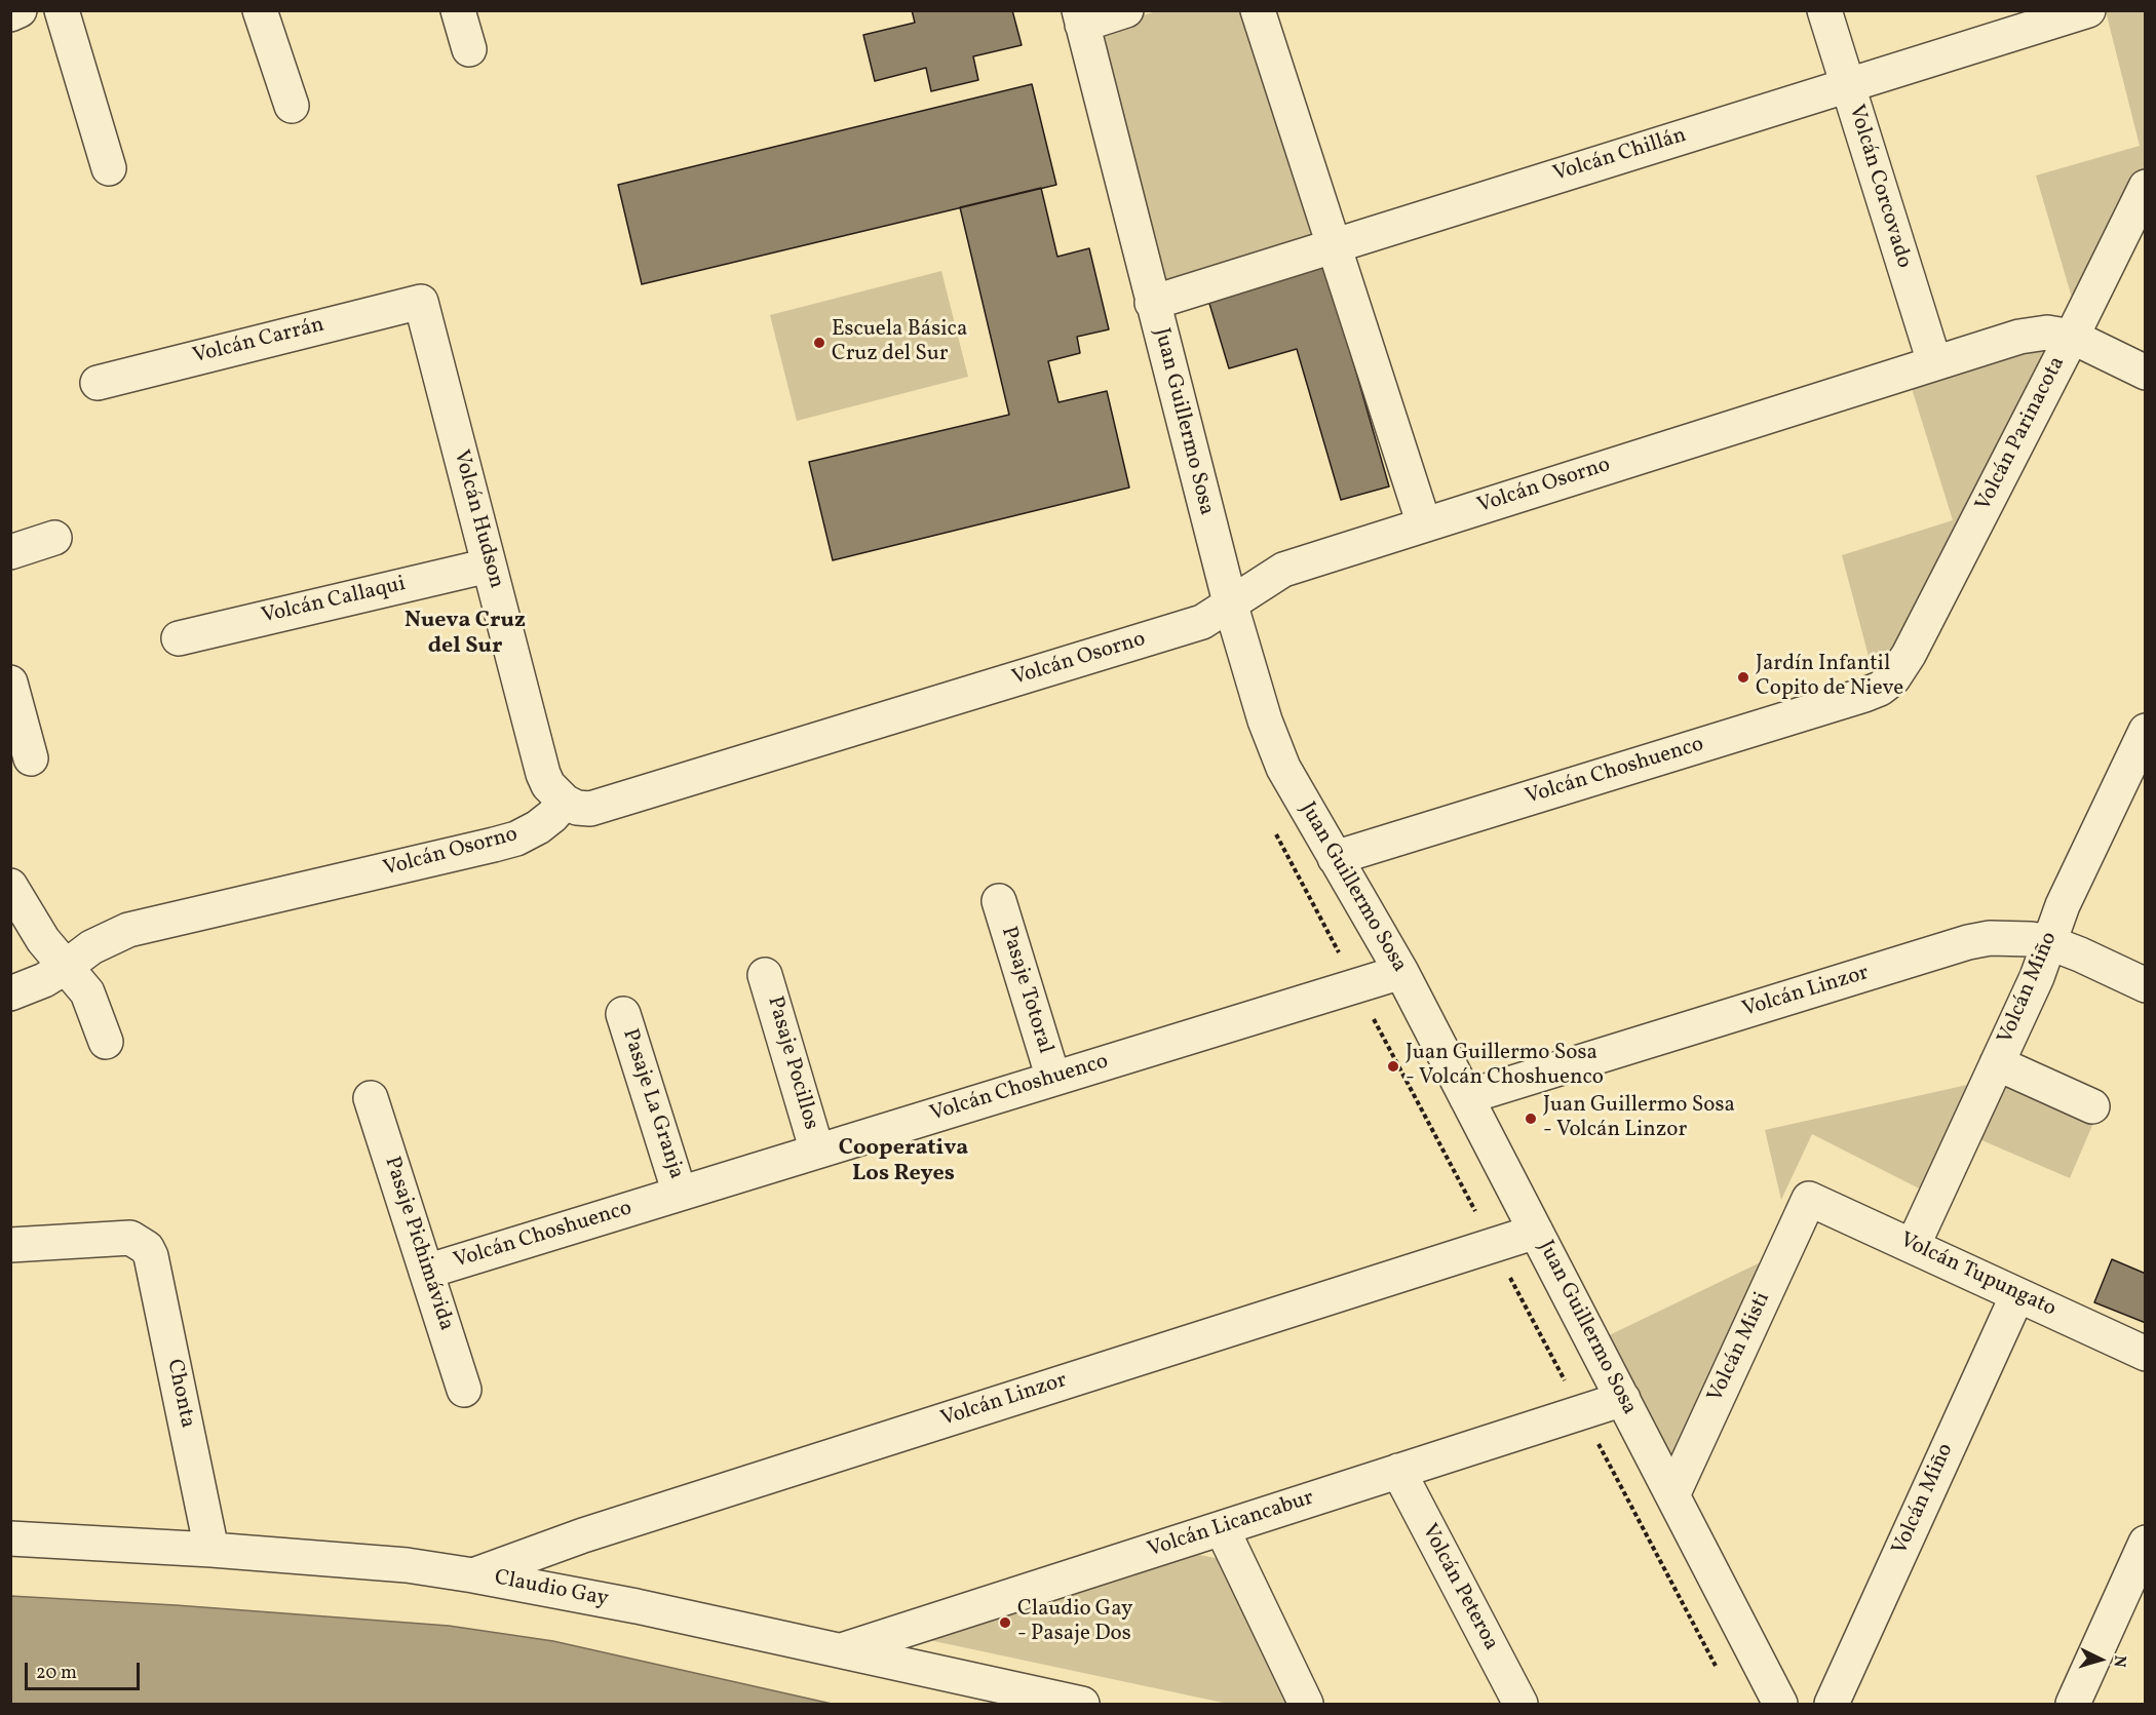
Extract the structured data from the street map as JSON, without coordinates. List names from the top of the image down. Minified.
{"streets":{"street":["Volcán Chillán","Volcán Corcovado","Volcán Carrán","Juan Guillermo Sosa","Volcán Parinacota","Volcán Osorno","Volcán Hudson","Volcán Callaqui","Volcán Choshuenco","Volcán Miño","Pasaje Totoral","Volcán Linzor","Pasaje Pocillos","Pasaje La Granja","Pasaje Pichimávida","Volcán Tupungato","Volcán Misti","Chonta","Volcán Licancabur","Volcán Peteroa","Claudio Gay"]},"crossings":[["Volcán Chillán","Volcán Corcovado"],["Volcán Chillán","Juan Guillermo Sosa"],["Volcán Corcovado","Volcán Osorno"],["Volcán Carrán","Volcán Hudson"],["Juan Guillermo Sosa","Volcán Osorno"],["Juan Guillermo Sosa","Volcán Choshuenco"],["Juan Guillermo Sosa","Volcán Linzor"],["Juan Guillermo Sosa","Volcán Misti"],["Juan Guillermo Sosa","Volcán Licancabur"],["Volcán Parinacota","Volcán Osorno"],["Volcán Parinacota","Volcán Choshuenco"],["Volcán Osorno","Volcán Hudson"],["Volcán Hudson","Volcán Callaqui"],["Volcán Choshuenco","Pasaje Totoral"],["Volcán Choshuenco","Pasaje Pocillos"],["Volcán Choshuenco","Pasaje La Granja"],["Volcán Choshuenco","Pasaje Pichimávida"],["Volcán Miño","Volcán Linzor"],["Volcán Miño","Volcán Tupungato"],["Volcán Linzor","Claudio Gay"],["Volcán Tupungato","Volcán Misti"],["Chonta","Claudio Gay"],["Volcán Licancabur","Volcán Peteroa"],["Volcán Licancabur","Claudio Gay"]],"districts":["Nueva Cruz del Sur","Cooperativa Los Reyes"],"places":["Escuela Básica Cruz del Sur","Jardín Infantil Copito de Nieve","Juan Guillermo Sosa - Volcán Choshuenco","Juan Guillermo Sosa - Volcán Linzor","Claudio Gay - Pasaje Dos"],"scale_bar":"20 m","north":"right"}
